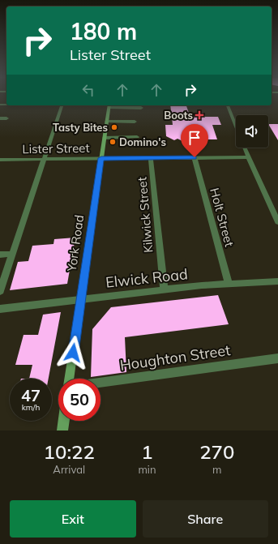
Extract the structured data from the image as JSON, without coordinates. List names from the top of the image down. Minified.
{"streets":{"main road":["York Road"],"street":["Lister Street","Kilwick Street","Holt Street","Elwick Road","Houghton Street"]},"crossings":[["Lister Street","Kilwick Street"],["Lister Street","Holt Street"],["Lister Street","York Road"],["Kilwick Street","Elwick Road"],["Holt Street","Elwick Road"],["York Road","Elwick Road"]],"places":{"health":["Boots"],"other":["Tasty Bites","Domino's"]},"page":{"turn":["180 m","Lister Street"],"speed":"47 km/h","limit":"50","eta":["10:22","Arrival","1","min","270","m"],"buttons":["Exit","Share"]}}
